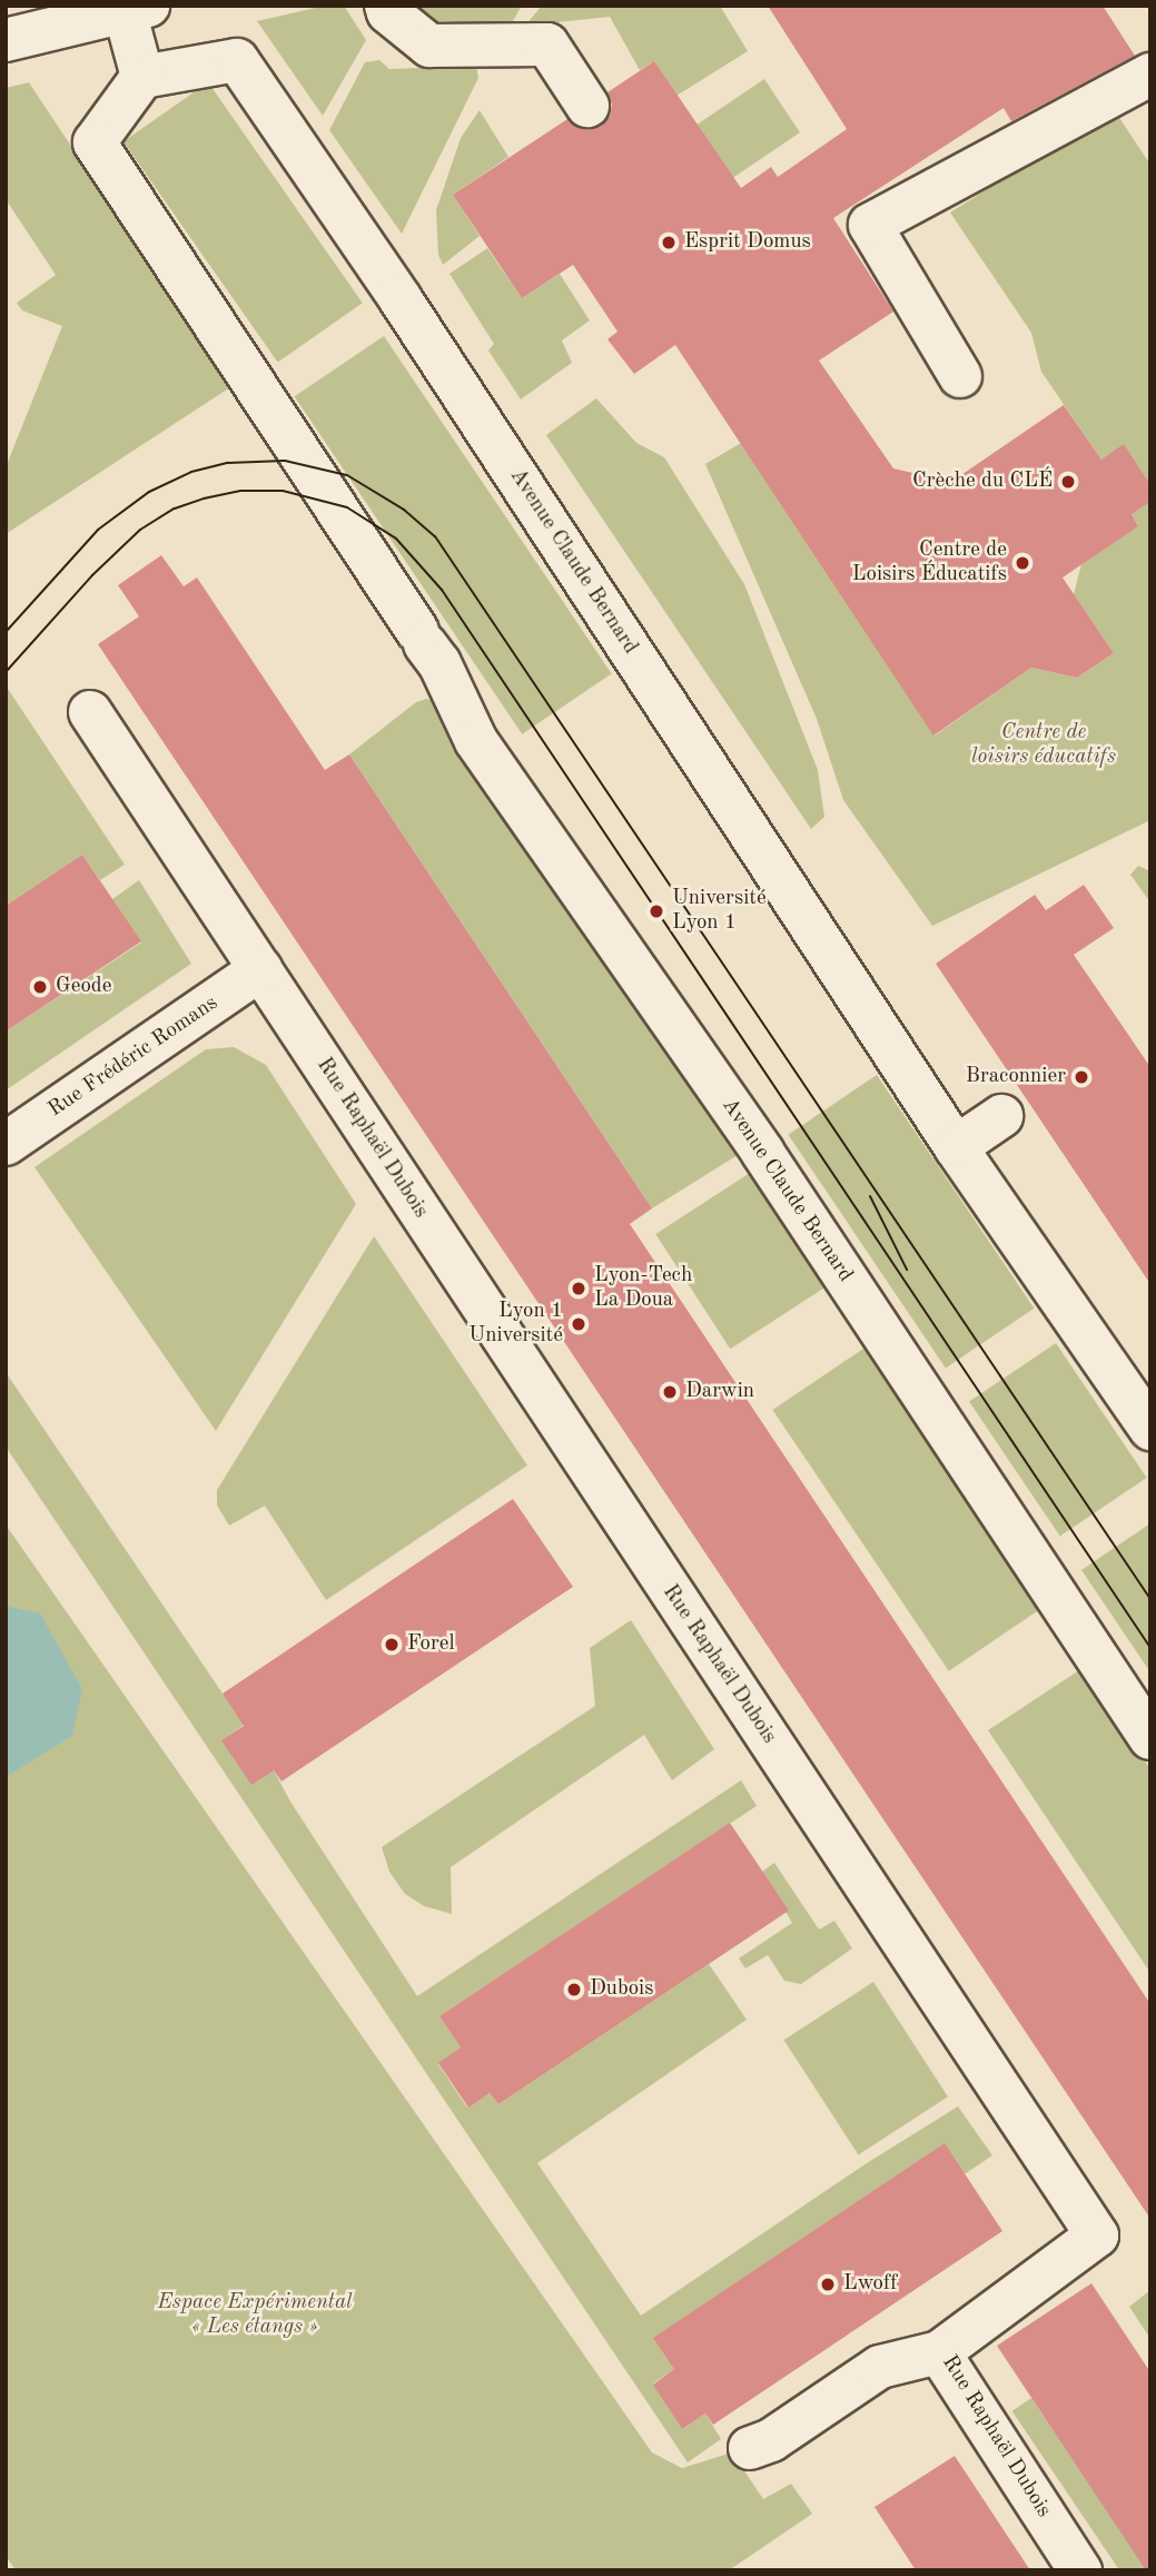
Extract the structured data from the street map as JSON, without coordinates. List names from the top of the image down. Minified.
{"streets":{"street":["Avenue Claude Bernard","Rue Frédéric Romans","Rue Raphaël Dubois"]},"crossings":[["Rue Frédéric Romans","Rue Raphaël Dubois"]],"parks":["Centre de loisirs éducatifs","Espace Expérimental « Les étangs »"],"places":["Esprit Domus","Crèche du CLÉ","Centre de Loisirs Éducatifs","Université Lyon 1","Geode","Braconnier","Lyon-Tech La Doua","Lyon 1 Université","Darwin","Forel","Dubois","Lwoff"]}
